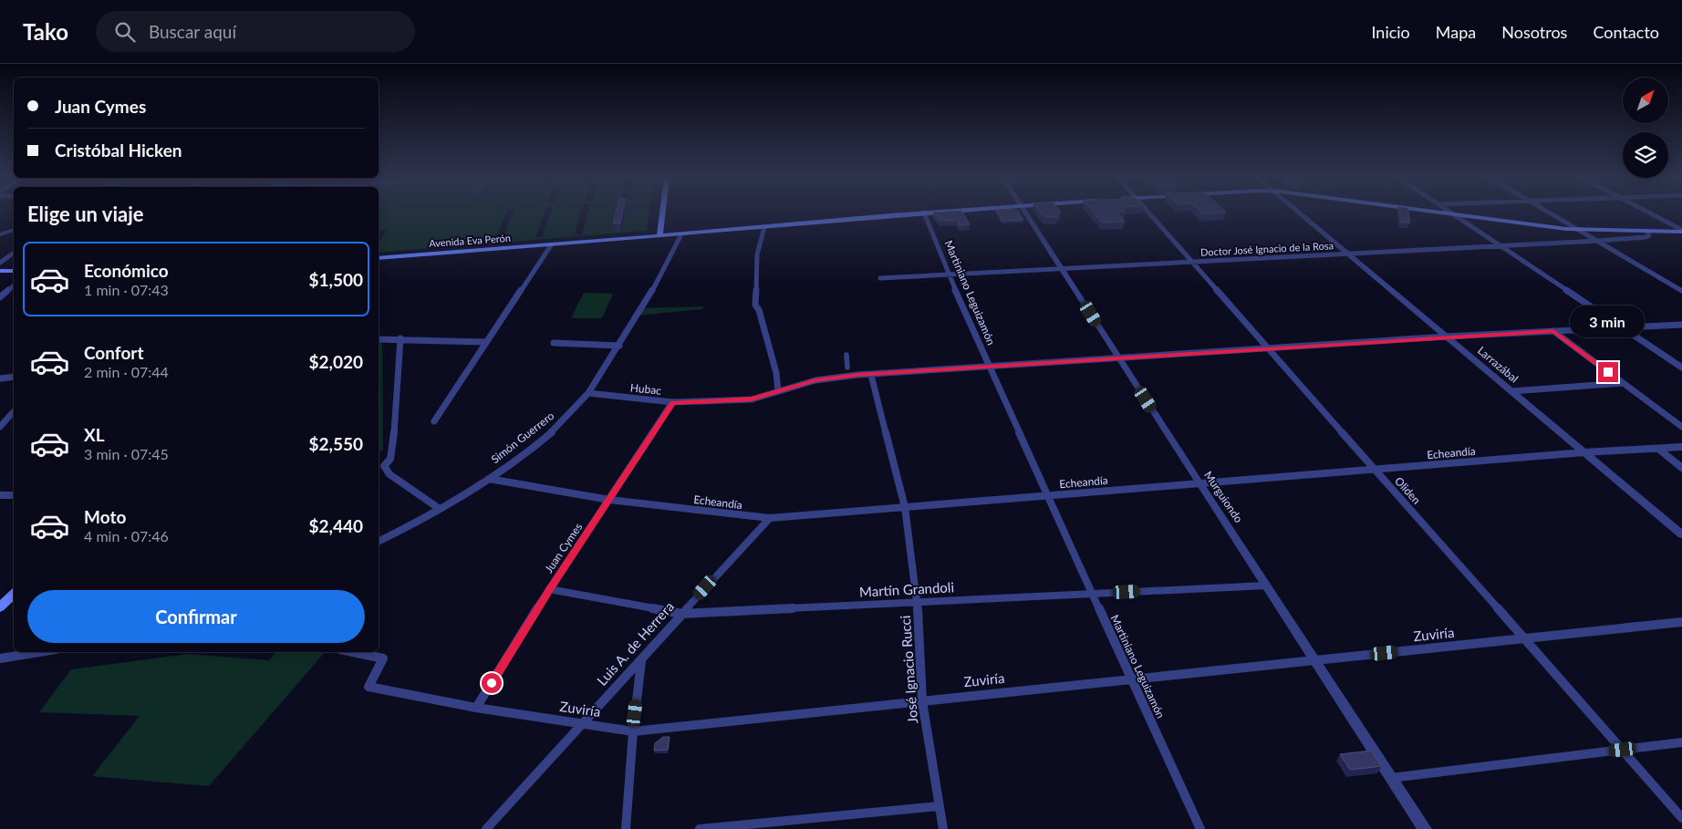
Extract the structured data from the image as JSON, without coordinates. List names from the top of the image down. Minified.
{"streets":{"main road":["Avenida Eva Perón"],"street":["Doctor José Ignacio de la Rosa","Martiniano Leguizamón","Larrazábal","Hubac","Simón Guerrero","Echeandía","Oliden","Murguiondo","Juan Cymes","Martín Grandoli","Zuviría","Luis A. de Herrera","José Ignacio Rucci"]},"crossings":[["Avenida Eva Perón","Martiniano Leguizamón"],["Avenida Eva Perón","Simón Guerrero"],["Doctor José Ignacio de la Rosa","Martiniano Leguizamón"],["Doctor José Ignacio de la Rosa","Larrazábal"],["Doctor José Ignacio de la Rosa","Oliden"],["Doctor José Ignacio de la Rosa","Murguiondo"],["Martiniano Leguizamón","Hubac"],["Martiniano Leguizamón","Echeandía"],["Martiniano Leguizamón","Martín Grandoli"],["Martiniano Leguizamón","Zuviría"],["Larrazábal","Hubac"],["Larrazábal","Echeandía"],["Hubac","Simón Guerrero"],["Hubac","Oliden"],["Hubac","Murguiondo"],["Hubac","Juan Cymes"],["Hubac","José Ignacio Rucci"],["Simón Guerrero","Echeandía"],["Echeandía","Oliden"],["Echeandía","Murguiondo"],["Echeandía","Juan Cymes"],["Echeandía","Luis A. de Herrera"],["Echeandía","José Ignacio Rucci"],["Oliden","Zuviría"],["Murguiondo","Martín Grandoli"],["Murguiondo","Zuviría"],["Juan Cymes","Martín Grandoli"],["Juan Cymes","Zuviría"],["Martín Grandoli","Luis A. de Herrera"],["Martín Grandoli","José Ignacio Rucci"],["Zuviría","Luis A. de Herrera"],["Zuviría","José Ignacio Rucci"]],"north":"top right","page":{"header":"Tako","search":"Buscar aquí","nav":["Inicio","Mapa","Nosotros","Contacto"],"banner":["Juan Cymes","Cristóbal Hicken"],"heading":"Elige un viaje","list":[{"name":"Económico","note":"1 min · 07:43","value":"$1,500"},{"name":"Confort","note":"2 min · 07:44","value":"$2,020"},{"name":"XL","note":"3 min · 07:45","value":"$2,550"},{"name":"Moto","note":"4 min · 07:46","value":"$2,440"}],"bubble":"3 min","buttons":"Confirmar"}}
